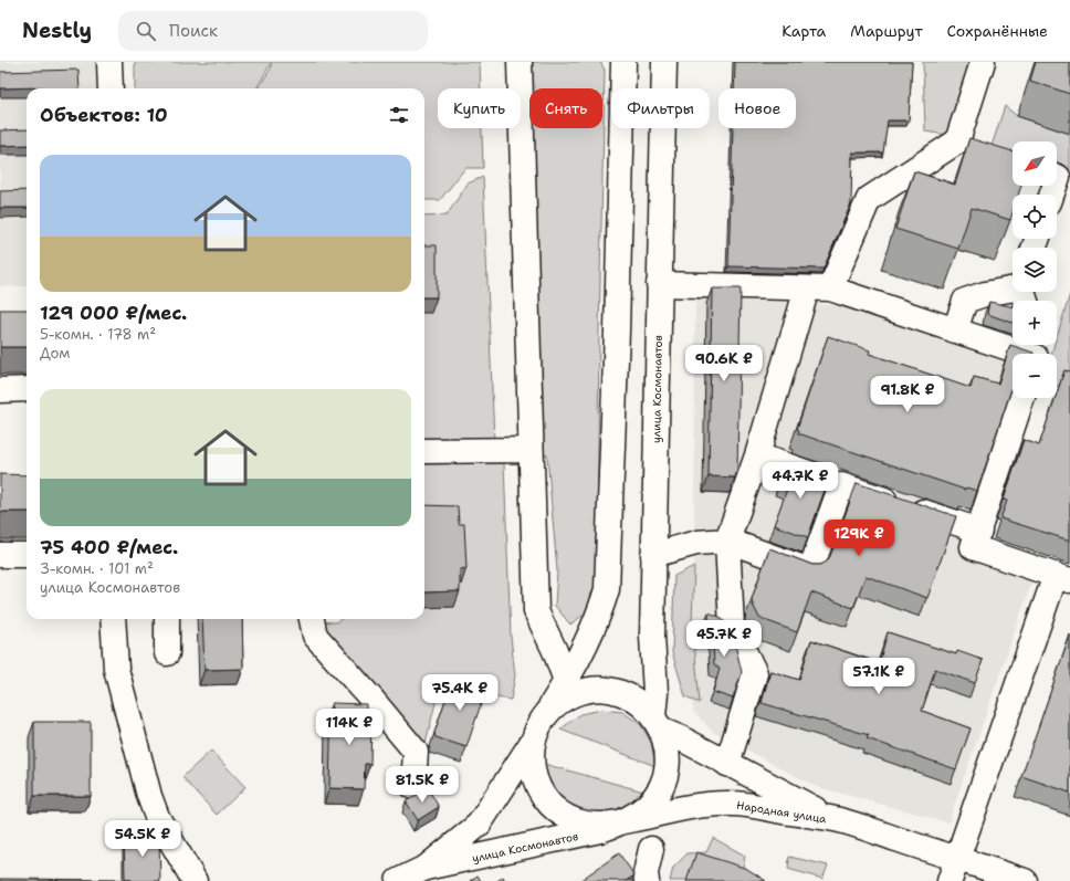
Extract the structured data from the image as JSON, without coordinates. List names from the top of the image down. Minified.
{"streets":{"main road":["улица Космонавтов","Народная улица"]},"crossings":[["улица Космонавтов","Народная улица"]],"north":"bottom left","page":{"header":"Nestly","search":"Поиск","nav":["Карта","Маршрут","Сохранённые"],"chip":["Купить","Снять","Фильтры","Новое"],"heading":"Объектов: 10","map_buttons":["+","−"],"list":[{"name":"129 000 ₽/мес.","note":"5-комн. · 178 m² · Дом"},{"name":"75 400 ₽/мес.","note":"3-комн. · 101 m² · улица Космонавтов"}],"price":["90.6K ₽","91.8K ₽","44.7K ₽","129K ₽","45.7K ₽","57.1K ₽","75.4K ₽","114K ₽","81.5K ₽","54.5K ₽"]}}
